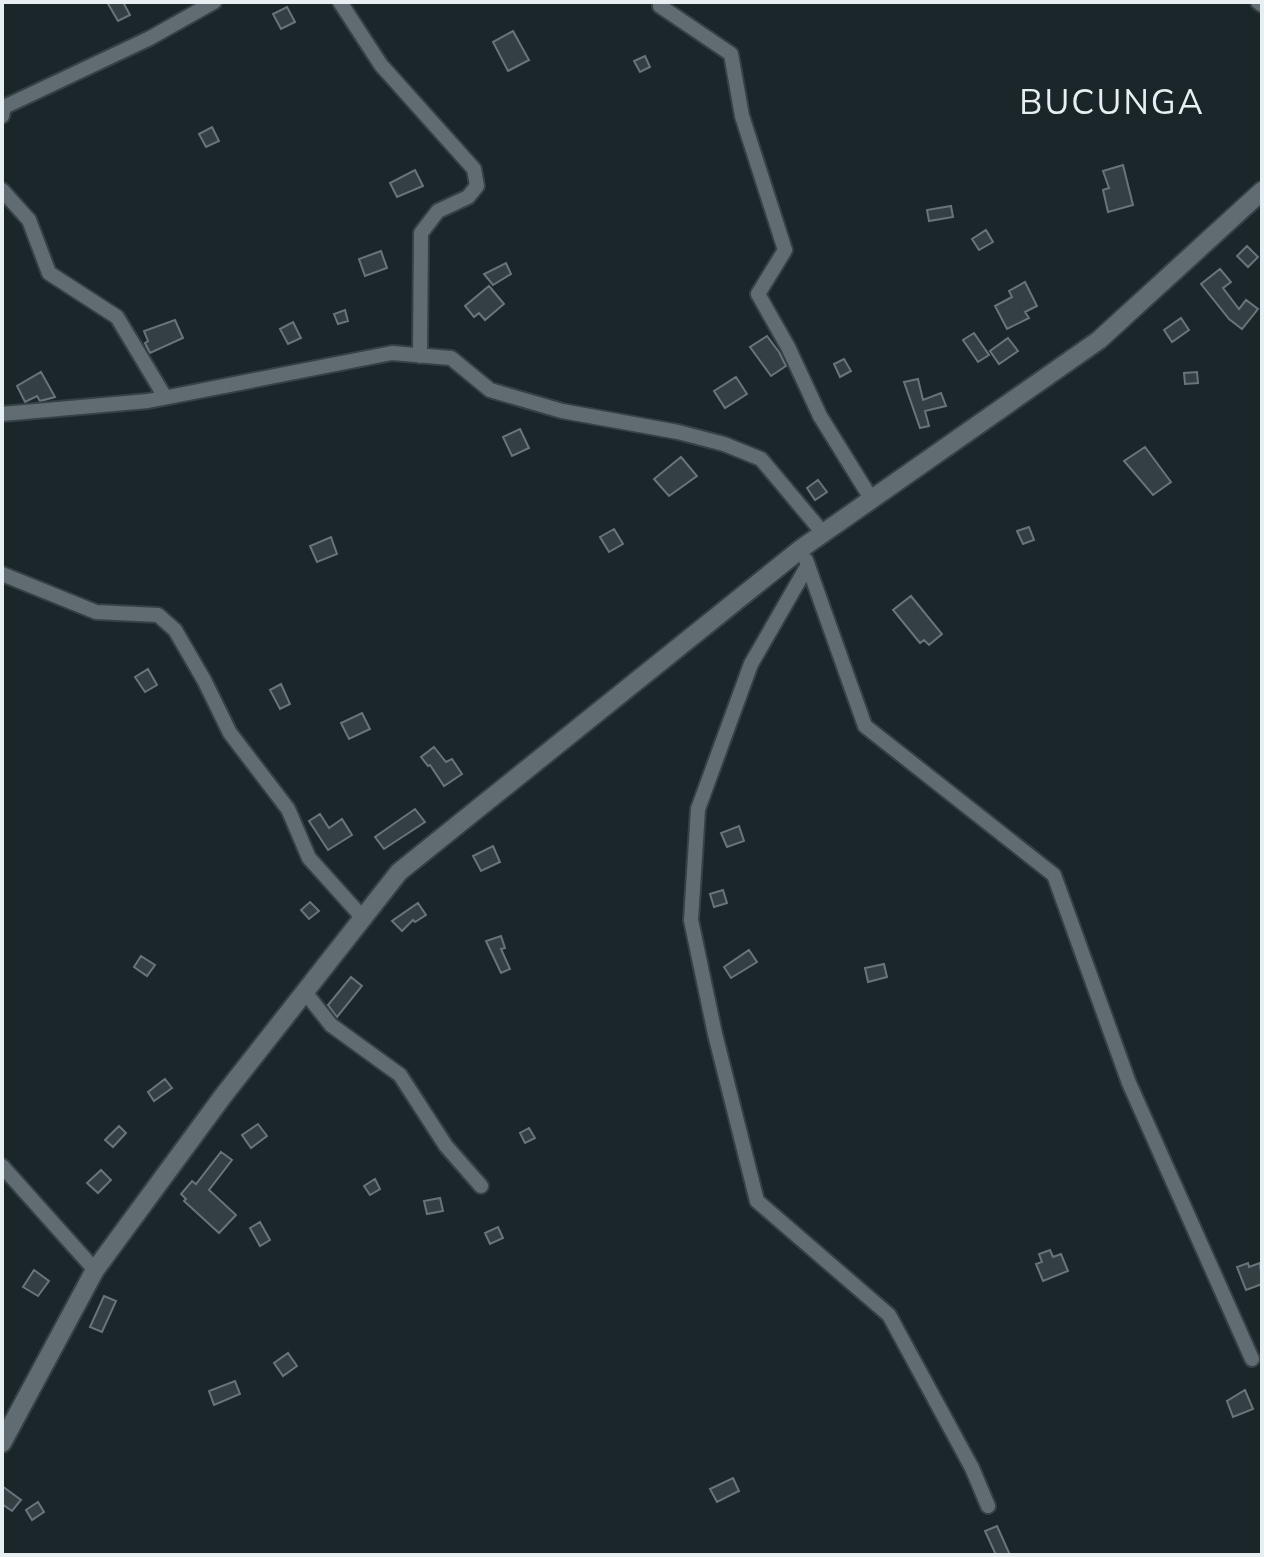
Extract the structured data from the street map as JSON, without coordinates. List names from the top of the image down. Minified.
{"districts":["BUCUNGA"]}
